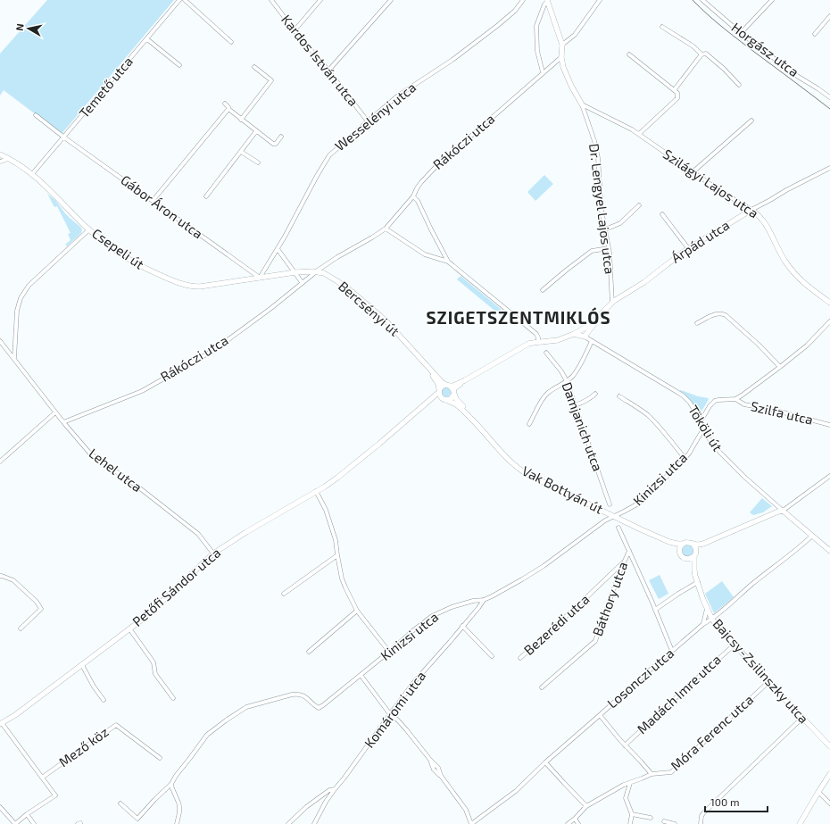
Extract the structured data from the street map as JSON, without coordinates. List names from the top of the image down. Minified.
{"streets":{"street":["Horgász utca","Kardos István utca","Temető utca","Wesselényi utca","Rákóczi utca","Szilágyi Lajos utca","Gábor Áron utca","Dr. Lengyel Lajos utca","Árpád utca","Csepeli út","Bercsényi út","Szilfa utca","Damjanich utca","Tököli út","Lehel utca","Kinizsi utca","Vak Bottyán út","Petőfi Sándor utca","Báthory utca","Bezerédi utca","Bajcsy-Zsilinszky utca","Losonczi utca","Madách Imre utca","Komáromi utca","Móra Ferenc utca","Mező köz"]},"crossings":[["Kardos István utca","Wesselényi utca"],["Temető utca","Gábor Áron utca"],["Temető utca","Csepeli út"],["Wesselényi utca","Gábor Áron utca"],["Wesselényi utca","Csepeli út"],["Wesselényi utca","Bercsényi út"],["Rákóczi utca","Dr. Lengyel Lajos utca"],["Rákóczi utca","Bercsényi út"],["Rákóczi utca","Lehel utca"],["Szilágyi Lajos utca","Dr. Lengyel Lajos utca"],["Szilágyi Lajos utca","Árpád utca"],["Gábor Áron utca","Csepeli út"],["Gábor Áron utca","Bercsényi út"],["Dr. Lengyel Lajos utca","Árpád utca"],["Árpád utca","Tököli út"],["Csepeli út","Bercsényi út"],["Bercsényi út","Vak Bottyán út"],["Bercsényi út","Petőfi Sándor utca"],["Tököli út","Kinizsi utca"],["Tököli út","Losonczi utca"],["Lehel utca","Petőfi Sándor utca"],["Kinizsi utca","Vak Bottyán út"],["Kinizsi utca","Komáromi utca"],["Vak Bottyán út","Petőfi Sándor utca"],["Vak Bottyán út","Bajcsy-Zsilinszky utca"],["Báthory utca","Bezerédi utca"],["Bajcsy-Zsilinszky utca","Losonczi utca"],["Bajcsy-Zsilinszky utca","Madách Imre utca"],["Bajcsy-Zsilinszky utca","Móra Ferenc utca"]],"districts":["SZIGETSZENTMIKLÓS"],"scale_bar":"100 m","north":"left"}
